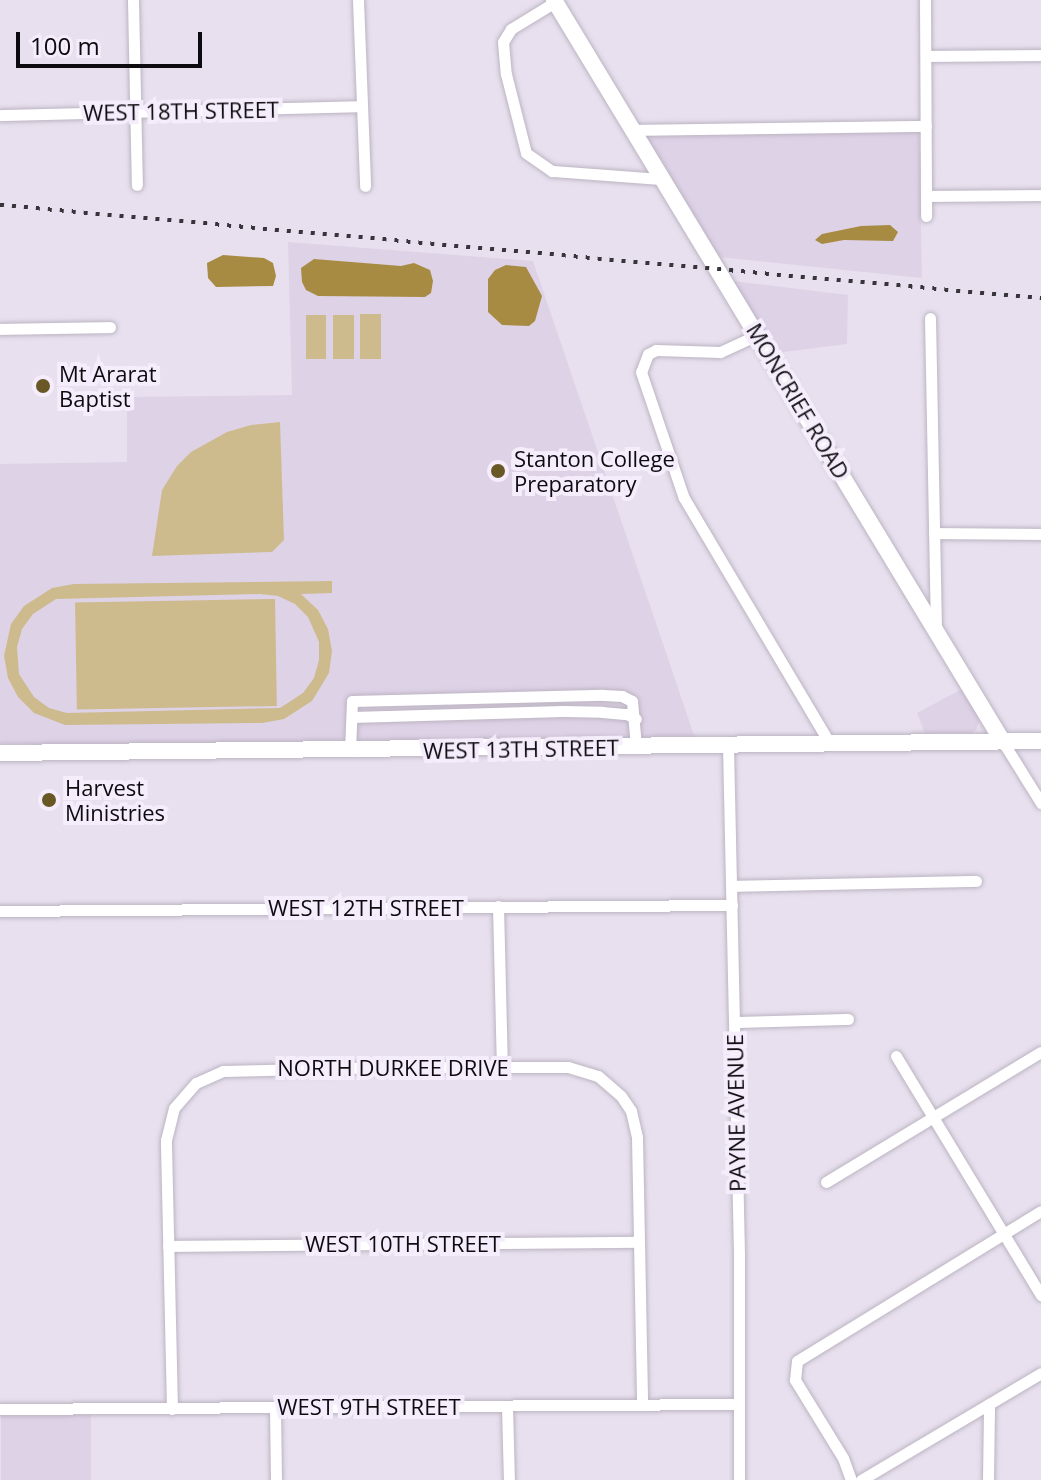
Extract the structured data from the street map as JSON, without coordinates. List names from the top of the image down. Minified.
{"streets":{"street":["WEST 18TH STREET","MONCRIEF ROAD","WEST 13TH STREET","WEST 12TH STREET","NORTH DURKEE DRIVE","PAYNE AVENUE","WEST 10TH STREET","WEST 9TH STREET"]},"crossings":[["MONCRIEF ROAD","WEST 13TH STREET"],["WEST 13TH STREET","PAYNE AVENUE"],["WEST 12TH STREET","PAYNE AVENUE"],["NORTH DURKEE DRIVE","WEST 10TH STREET"],["PAYNE AVENUE","WEST 9TH STREET"]],"places":["Mt Ararat Baptist","Stanton College Preparatory","Harvest Ministries"],"scale_bar":"100 m"}
